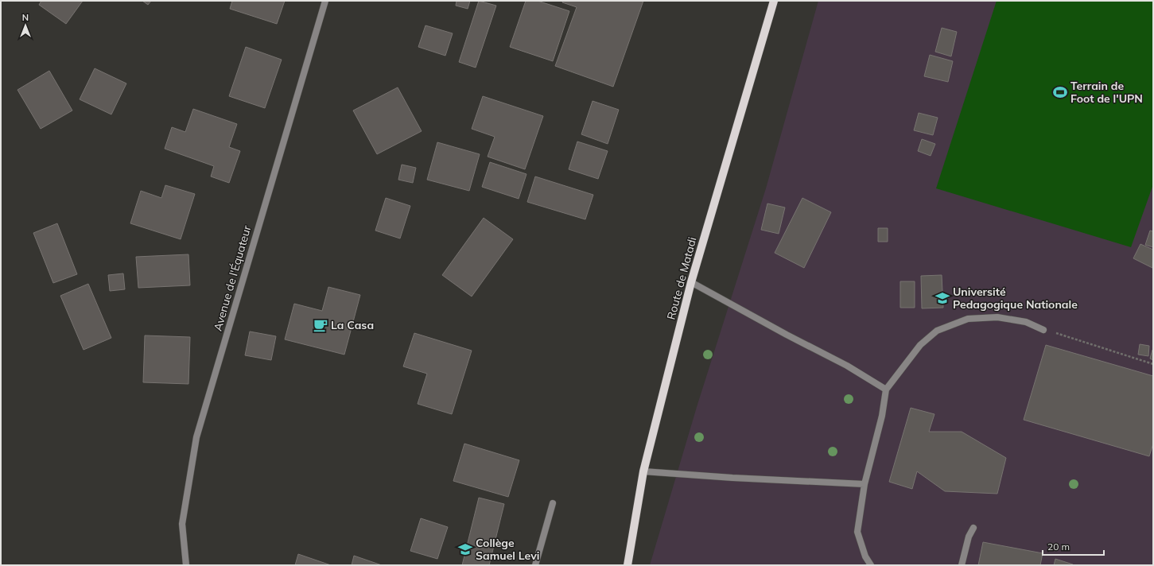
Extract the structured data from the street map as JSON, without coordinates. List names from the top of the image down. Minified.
{"streets":{"main road":["Route de Matadi"],"street":["Avenue de l'Équateur"]},"places":{"sports":["Terrain de Foot de l'UPN"],"school or university":["Université Pedagogique Nationale","Collège Samuel Levi"],"cafe":["La Casa"]},"scale_bar":"20 m","north":"top"}
